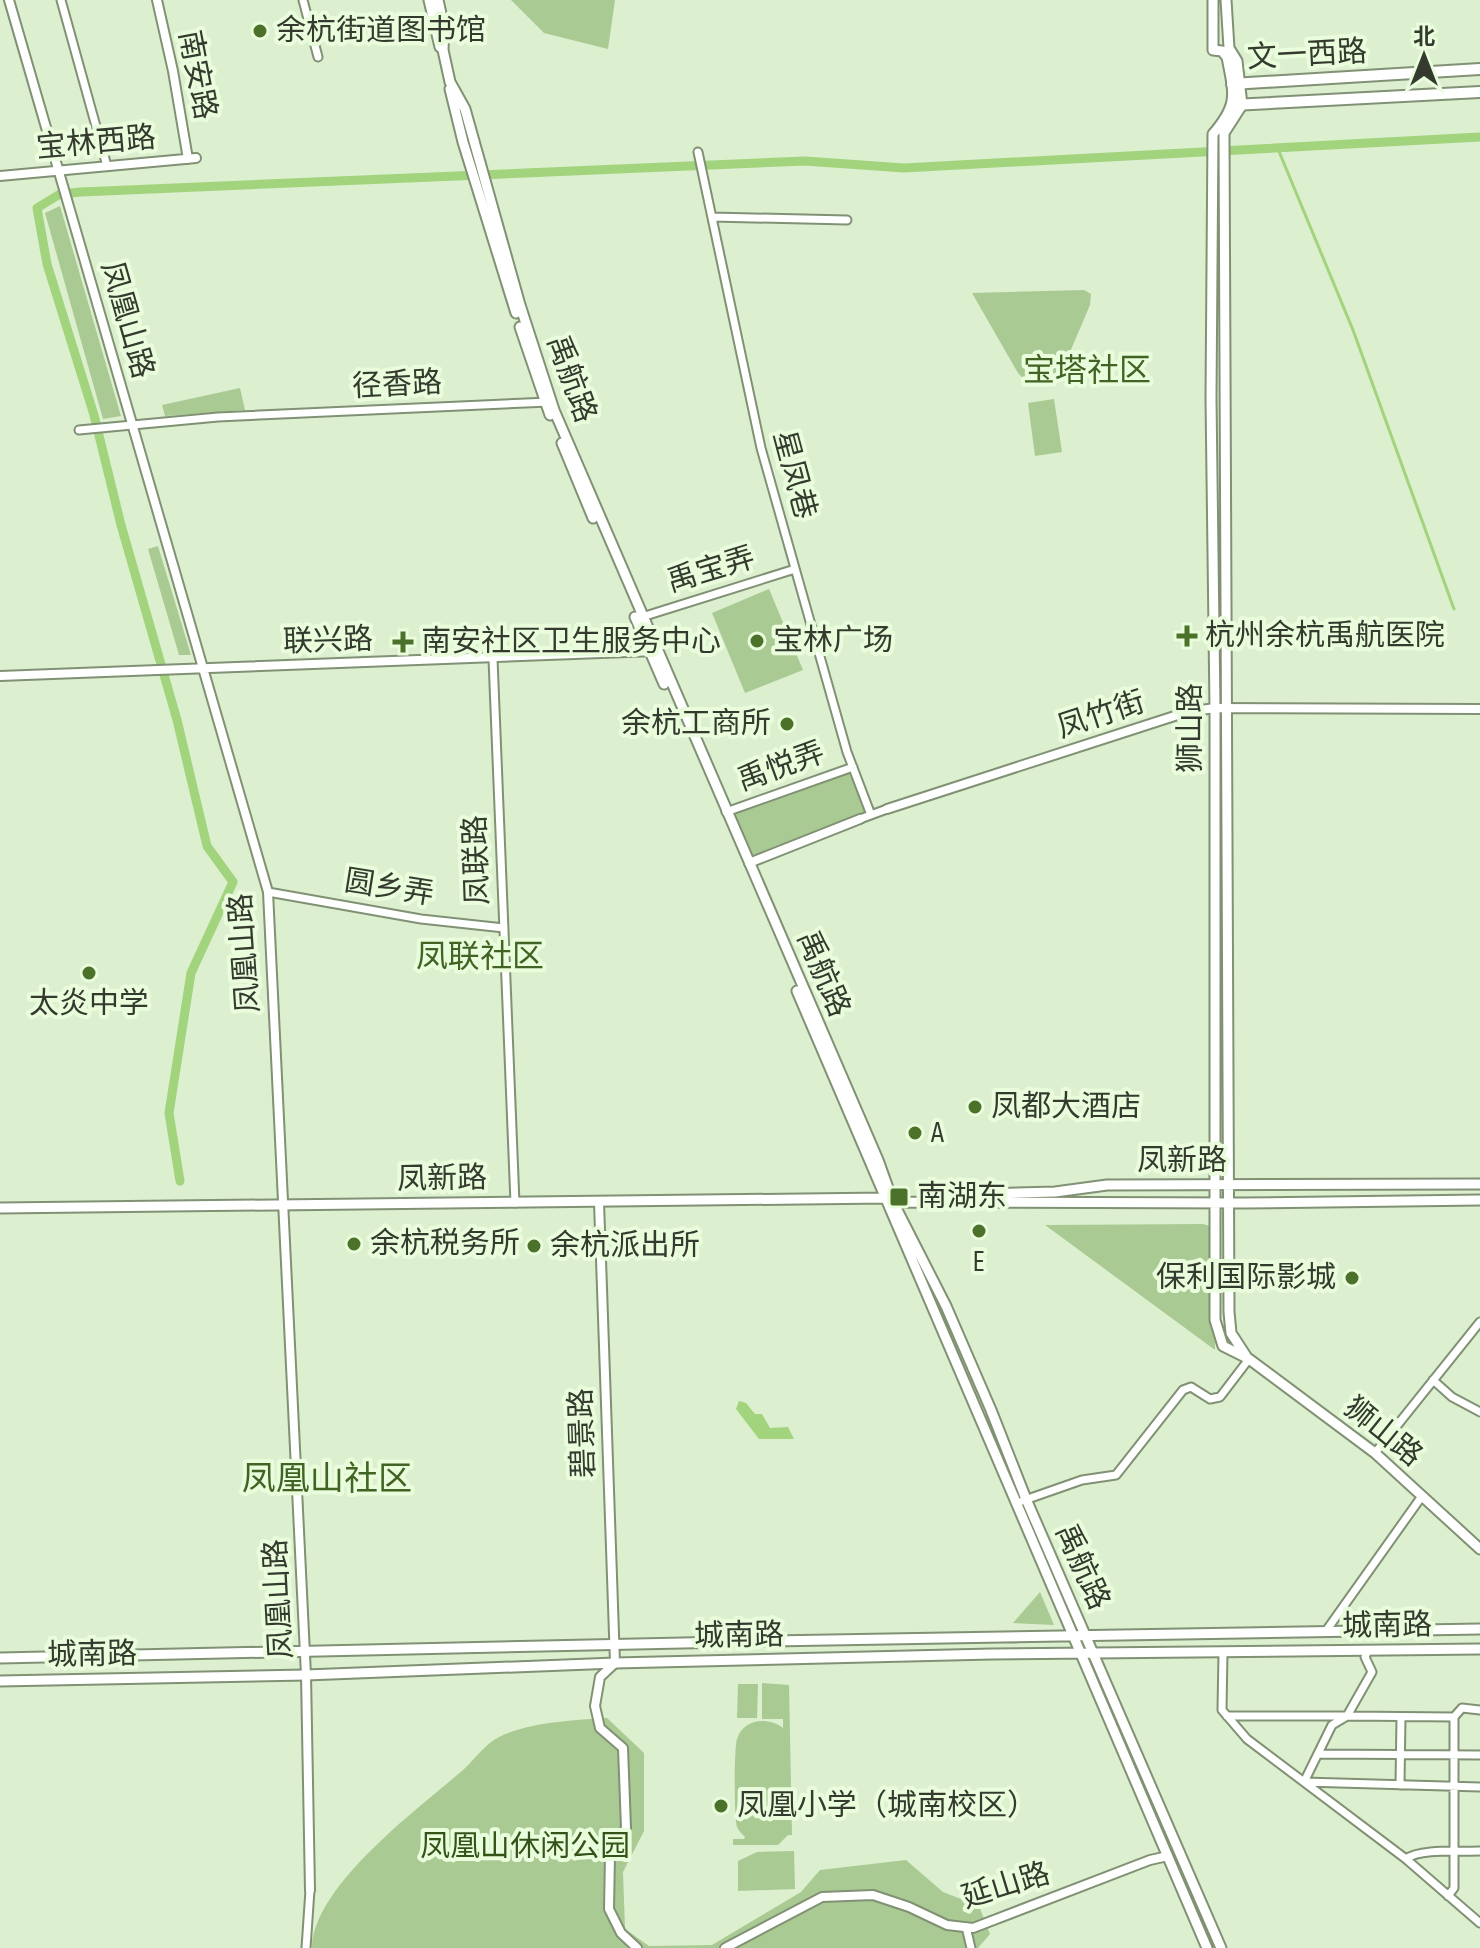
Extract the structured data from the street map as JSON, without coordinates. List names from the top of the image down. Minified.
{"streets":{"main road":["文一西路","禹航路","狮山路","凤新路","城南路"],"street":["南安路","宝林西路","凤凰山路","径香路","星凤巷","禹宝弄","联兴路","凤竹街","禹悦弄","凤联路","圆乡弄","碧景路","延山路"]},"crossings":[["文一西路","狮山路"],["南安路","宝林西路"],["宝林西路","凤凰山路"],["凤凰山路","径香路"],["凤凰山路","联兴路"],["凤凰山路","圆乡弄"],["凤凰山路","凤新路"],["凤凰山路","城南路"],["禹航路","径香路"],["禹航路","禹宝弄"],["禹航路","联兴路"],["禹航路","禹悦弄"],["禹航路","凤新路"],["禹航路","城南路"],["禹航路","延山路"],["星凤巷","禹宝弄"],["星凤巷","禹悦弄"],["联兴路","凤联路"],["凤竹街","狮山路"],["狮山路","凤新路"],["凤联路","圆乡弄"],["凤联路","凤新路"],["凤新路","碧景路"],["碧景路","城南路"]],"districts":["宝塔社区","凤联社区","凤凰山社区"],"parks":["凤凰山休闲公园"],"places":{"other":["余杭街道图书馆","宝林广场","余杭工商所","太炎中学","凤都大酒店","A","E","余杭税务所","余杭派出所","保利国际影城","凤凰小学（城南校区）"],"health":["杭州余杭禹航医院","南安社区卫生服务中心"],"transit":["南湖东"]},"north":"top"}
